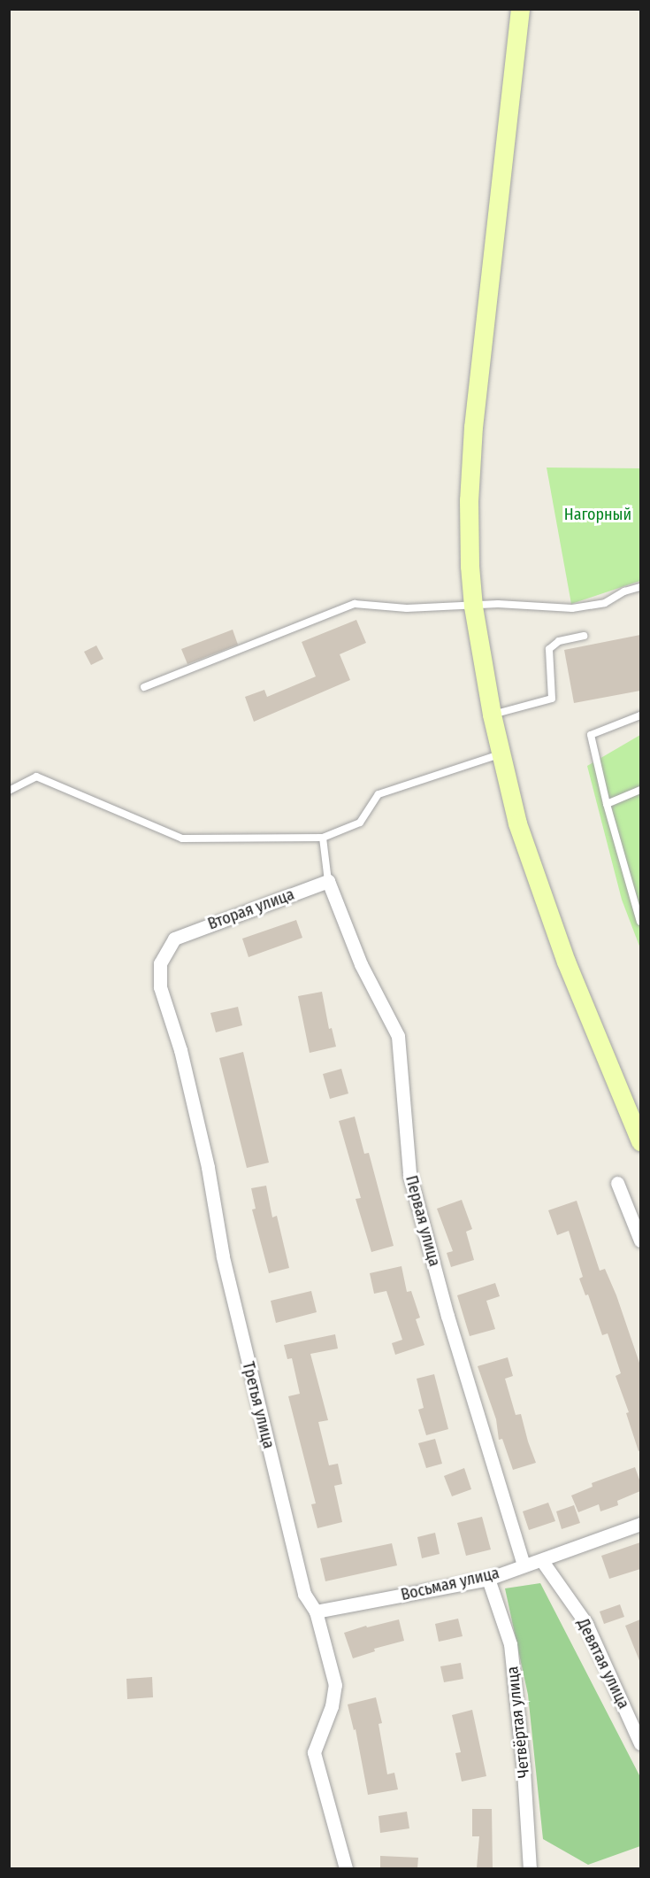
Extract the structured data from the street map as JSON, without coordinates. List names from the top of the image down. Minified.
{"streets":{"street":["Вторая улица","Первая улица","Третья улица","Восьмая улица","Девятая улица","Четвёртая улица"]},"crossings":[["Вторая улица","Первая улица"],["Вторая улица","Третья улица"],["Первая улица","Восьмая улица"],["Третья улица","Восьмая улица"],["Восьмая улица","Девятая улица"],["Восьмая улица","Четвёртая улица"]],"parks":["Нагорный"]}
